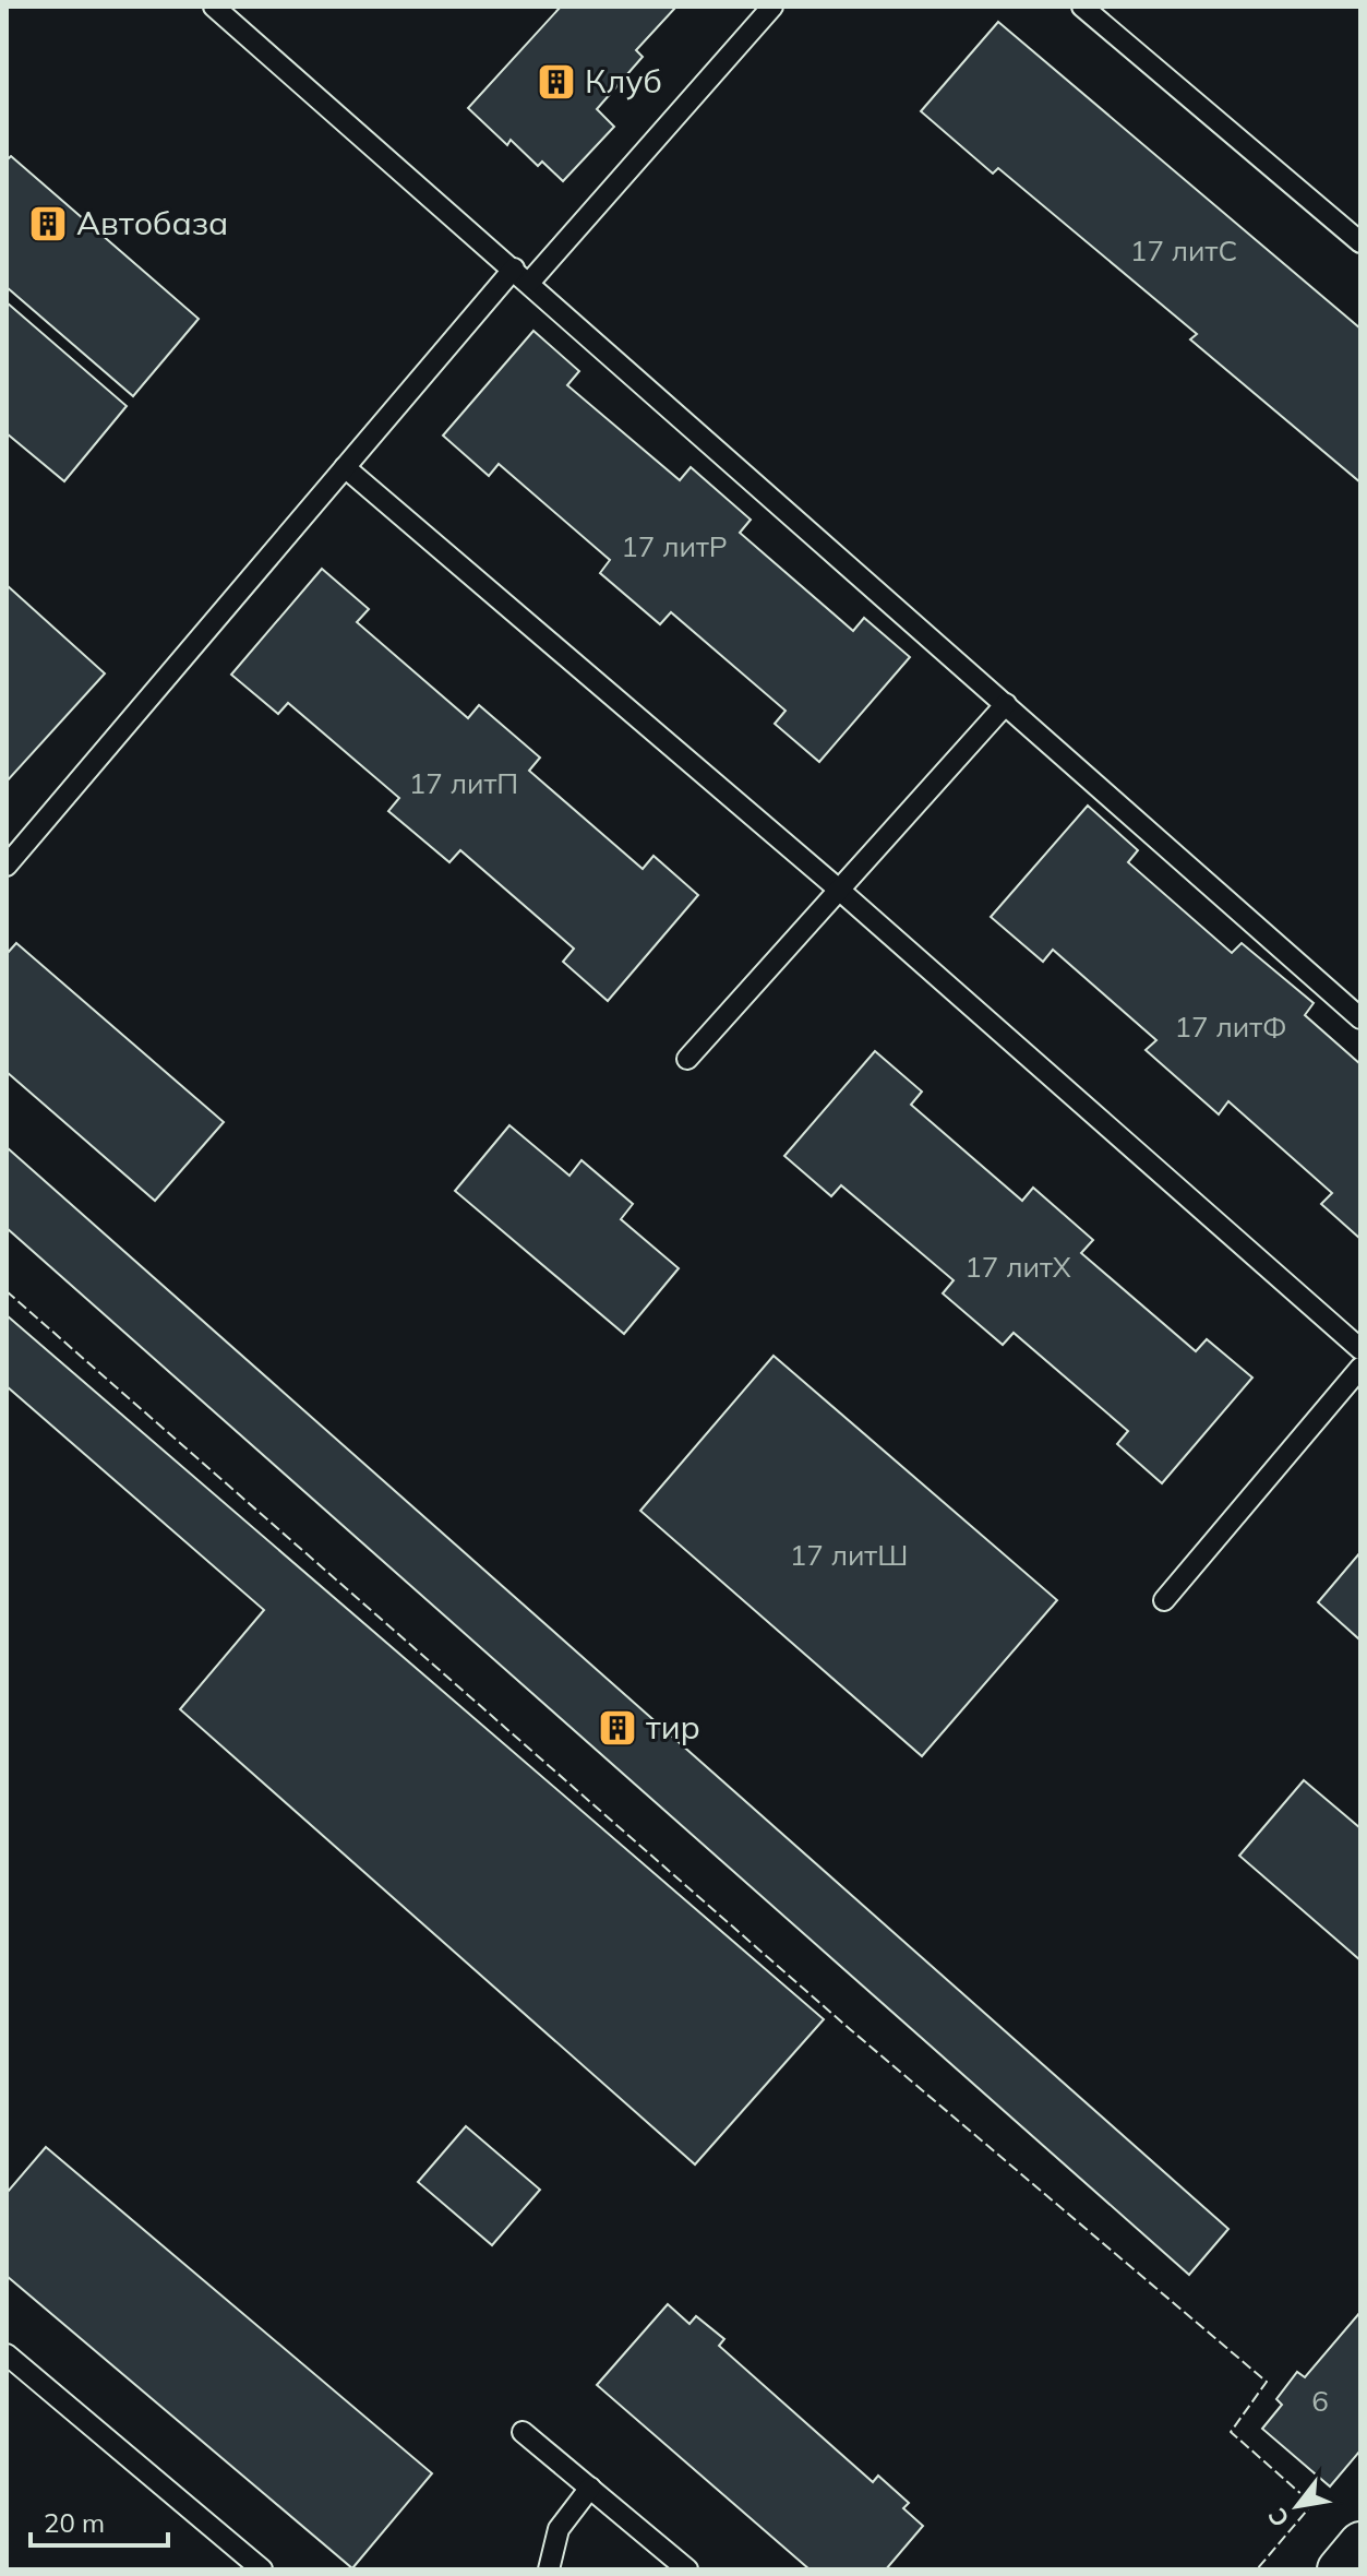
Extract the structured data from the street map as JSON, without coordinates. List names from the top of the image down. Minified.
{"places":{"building":["Клуб","Автобаза","тир"]},"house_numbers":["17 литС","17 литР","17 литП","17 литФ","17 литХ","17 литШ","6"],"scale_bar":"20 m","north":"bottom left"}
